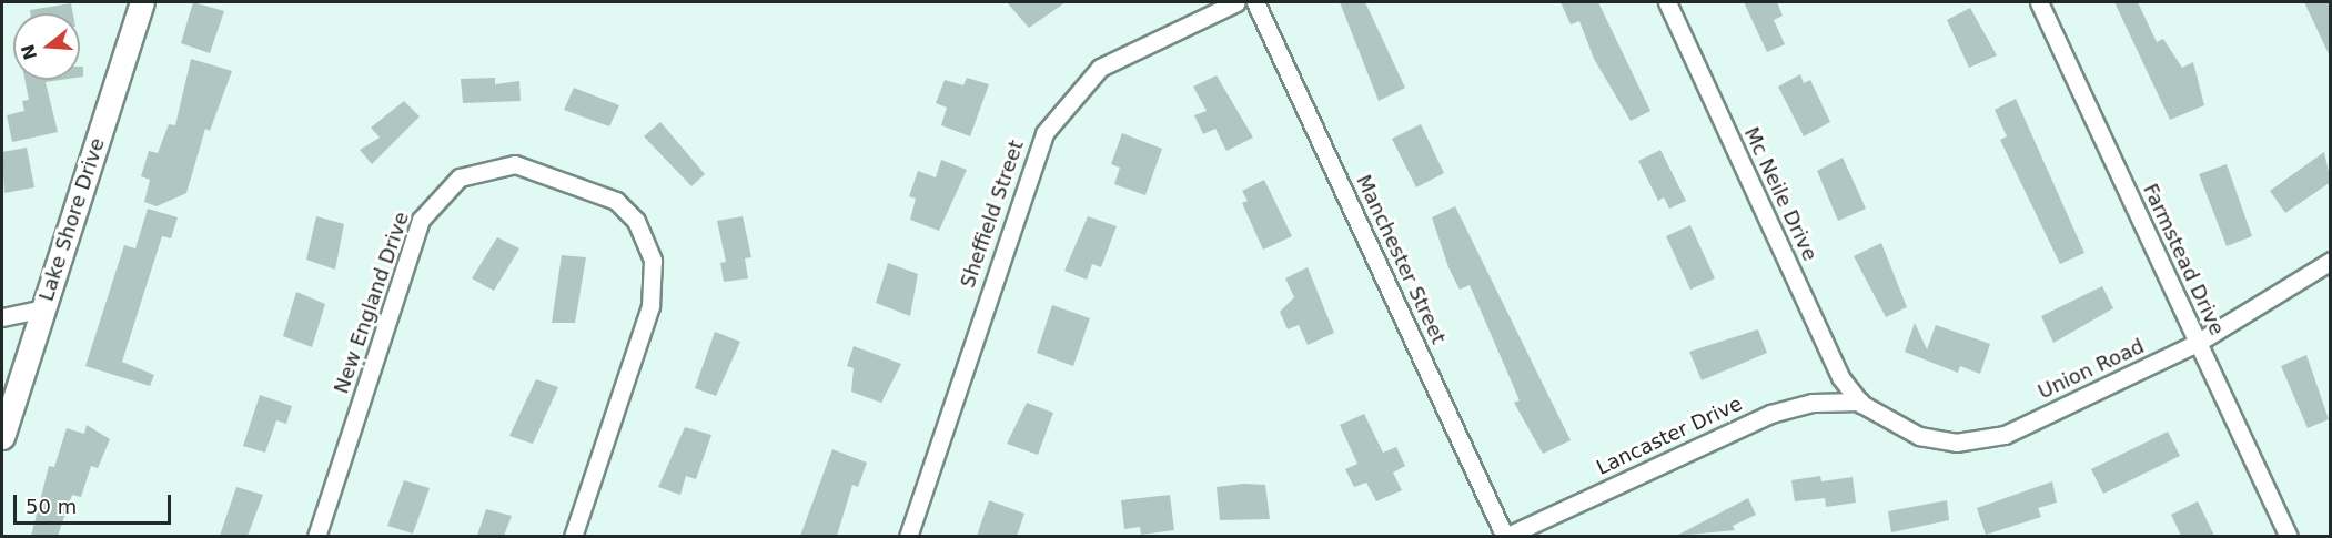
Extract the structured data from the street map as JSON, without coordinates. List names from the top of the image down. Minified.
{"streets":{"street":["Mc Neile Drive","Sheffield Street","Lake Shore Drive","Manchester Street","Farmstead Drive","New England Drive","Union Road","Lancaster Drive"]},"crossings":[["Mc Neile Drive","Union Road"],["Mc Neile Drive","Lancaster Drive"],["Manchester Street","Lancaster Drive"],["Farmstead Drive","Union Road"],["Union Road","Lancaster Drive"]],"scale_bar":"50 m","north":"left"}
